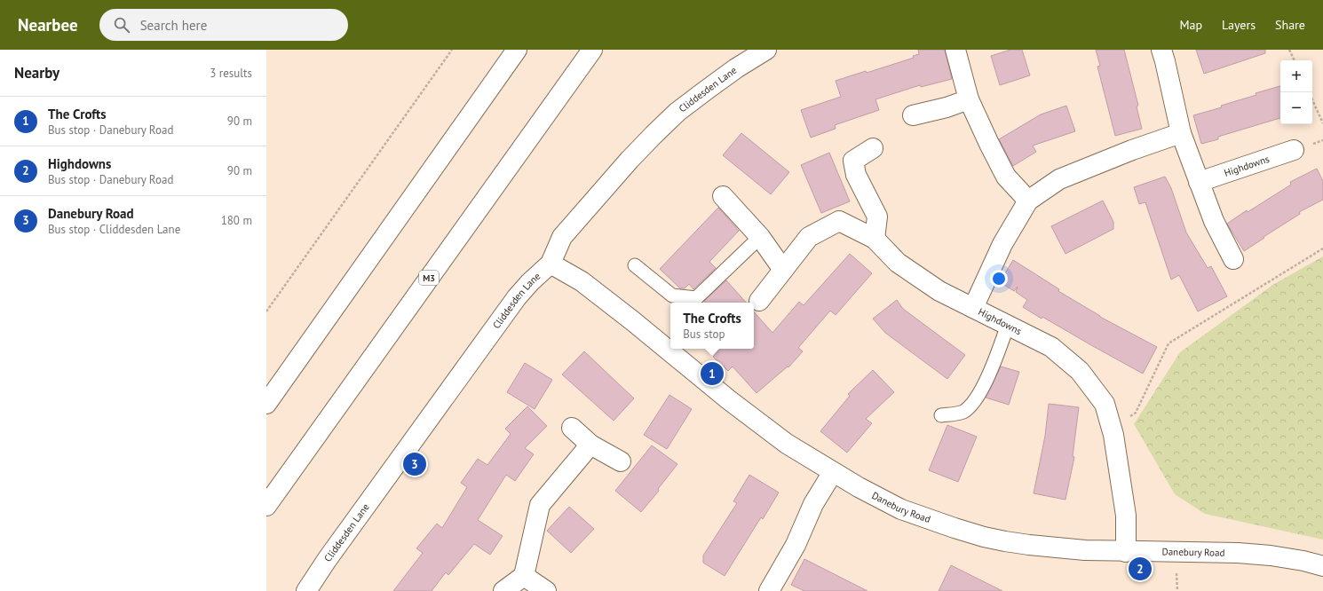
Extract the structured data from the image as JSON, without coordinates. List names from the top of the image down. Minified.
{"streets":{"main road":["Cliddesden Lane","Highdowns","M3","Danebury Road"]},"crossings":[["Cliddesden Lane","Danebury Road"],["Highdowns","Danebury Road"]],"page":{"header":"Nearbee","search":"Search here","nav":["Map","Layers","Share"],"heading":["Nearby","3 results"],"map_buttons":["+","−"],"list":[{"mark":"1","name":"The Crofts","note":"Bus stop · Danebury Road","value":"90 m"},{"mark":"2","name":"Highdowns","note":"Bus stop · Danebury Road","value":"90 m"},{"mark":"3","name":"Danebury Road","note":"Bus stop · Cliddesden Lane","value":"180 m"}],"popup":["The Crofts","Bus stop"],"pins":["1","3","2"]}}
